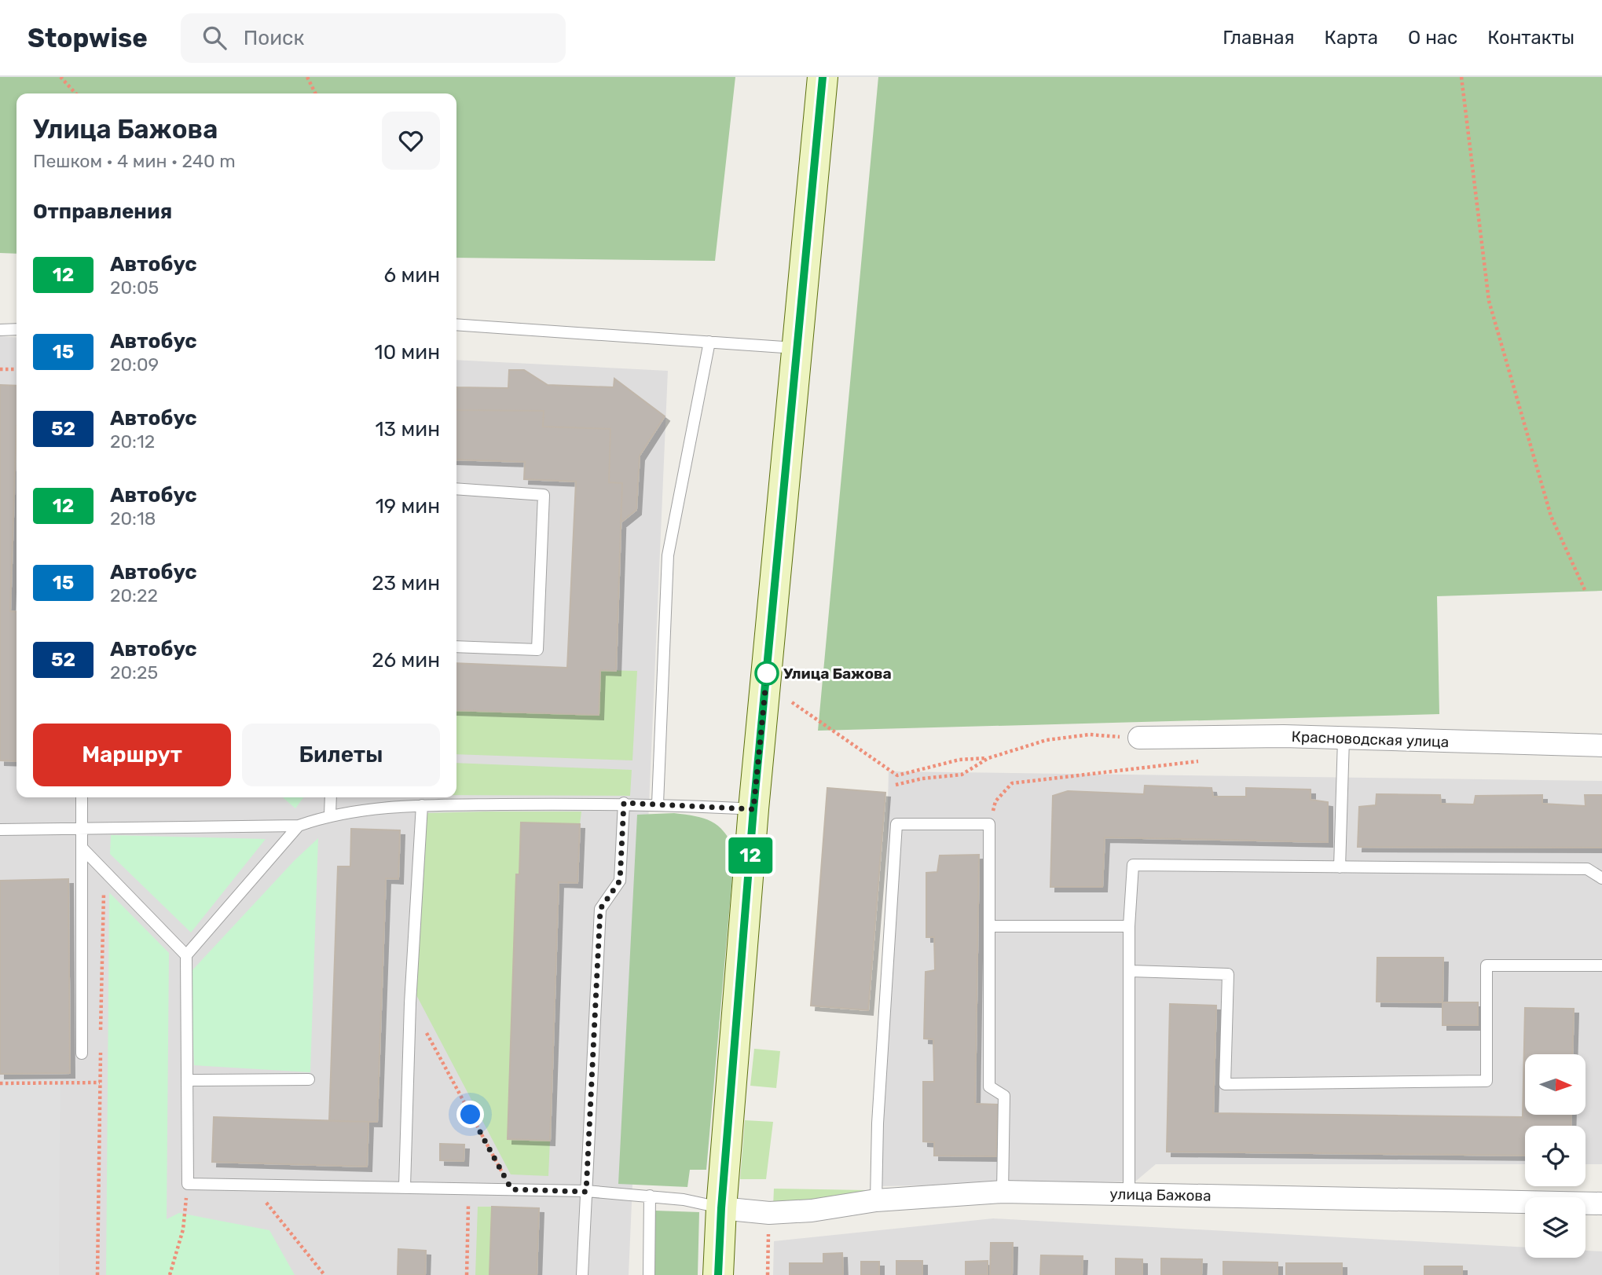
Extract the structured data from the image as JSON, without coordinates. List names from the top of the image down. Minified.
{"streets":{"street":["Красноводская улица","улица Бажова"]},"places":["Улица Бажова"],"lines":["bus line 12"],"north":"right","page":{"header":"Stopwise","search":"Поиск","nav":["Главная","Карта","О нас","Контакты"],"on_map":"12","heading":[["Улица Бажова","Пешком · 4 мин · 240 m"],"Отправления"],"list":[{"mark":"12","name":"Автобус","note":"20:05","value":"6 мин"},{"mark":"15","name":"Автобус","note":"20:09","value":"10 мин"},{"mark":"52","name":"Автобус","note":"20:12","value":"13 мин"},{"mark":"12","name":"Автобус","note":"20:18","value":"19 мин"},{"mark":"15","name":"Автобус","note":"20:22","value":"23 мин"},{"mark":"52","name":"Автобус","note":"20:25","value":"26 мин"}],"buttons":["Маршрут","Билеты"]}}
